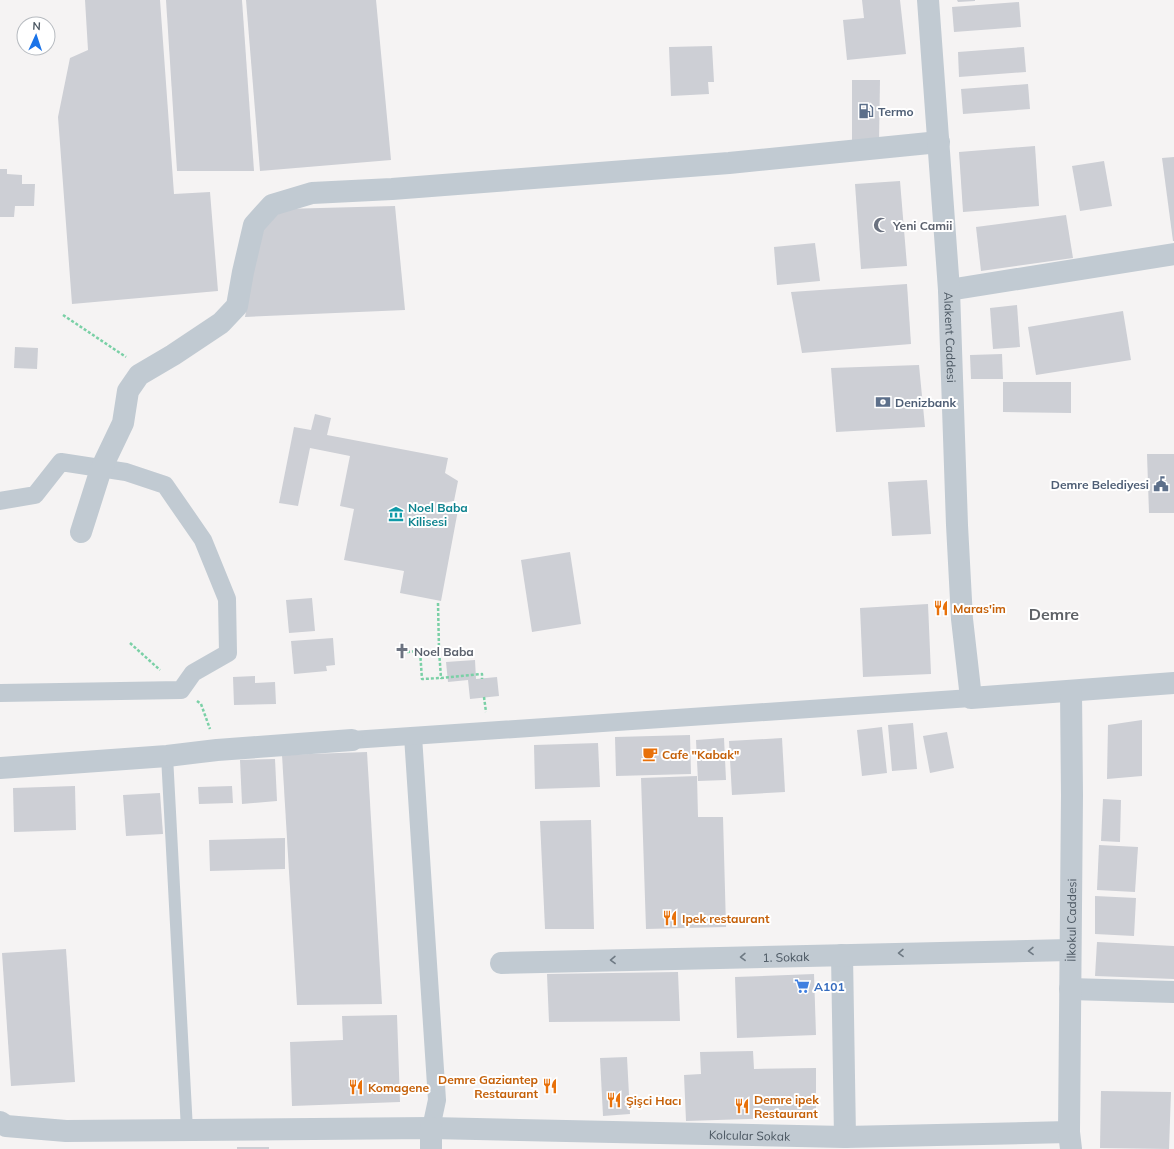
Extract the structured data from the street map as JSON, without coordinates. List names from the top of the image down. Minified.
{"streets":{"street":["Alakent Caddesi","İlkokul Caddesi","1. Sokak","Kolcular Sokak"]},"crossings":[["İlkokul Caddesi","1. Sokak"],["İlkokul Caddesi","Kolcular Sokak"]],"one_way":["1. Sokak"],"districts":["Demre"],"places":{"fuel station":["Termo"],"mosque":["Yeni Camii"],"bank":["Denizbank"],"public building":["Demre Belediyesi"],"museum":["Noel Baba Kilisesi"],"restaurant":["Maras'im","Ipek restaurant","Demre Gaziantep Restaurant","Komagene","Şişci Hacı","Demre ipek Restaurant"],"church":["Noel Baba"],"cafe":["Cafe \"Kabak\""],"supermarket":["A101"]},"north":"top"}
